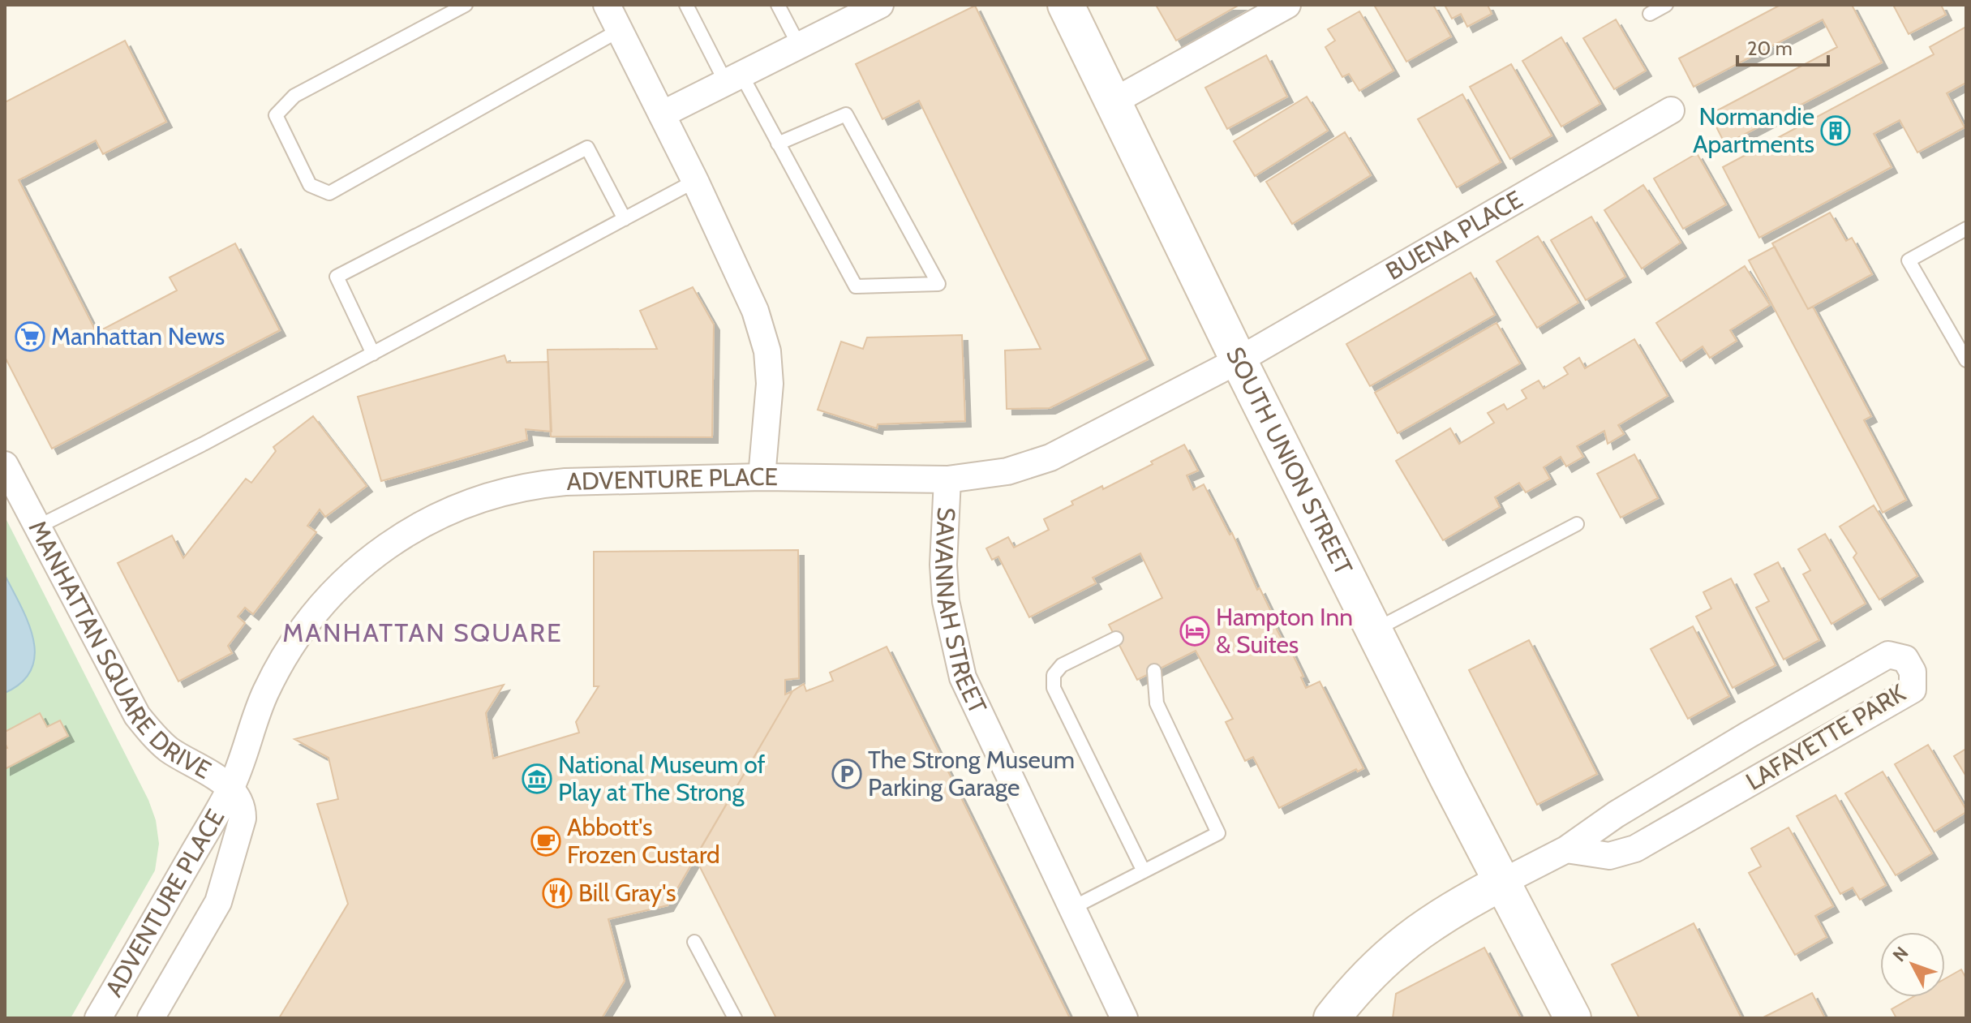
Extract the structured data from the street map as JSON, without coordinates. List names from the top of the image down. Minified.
{"streets":{"main road":["SOUTH UNION STREET"],"street":["BUENA PLACE","ADVENTURE PLACE","SAVANNAH STREET","MANHATTAN SQUARE DRIVE","LAFAYETTE PARK"]},"crossings":[["BUENA PLACE","SOUTH UNION STREET"],["BUENA PLACE","ADVENTURE PLACE"],["SOUTH UNION STREET","ADVENTURE PLACE"],["ADVENTURE PLACE","SAVANNAH STREET"],["ADVENTURE PLACE","MANHATTAN SQUARE DRIVE"]],"districts":["MANHATTAN SQUARE"],"places":{"building":["Normandie Apartments"],"supermarket":["Manhattan News"],"hotel":["Hampton Inn & Suites"],"parking":["The Strong Museum Parking Garage"],"museum":["National Museum of Play at The Strong"],"cafe":["Abbott's Frozen Custard"],"restaurant":["Bill Gray's"]},"scale_bar":"20 m","north":"top left"}
